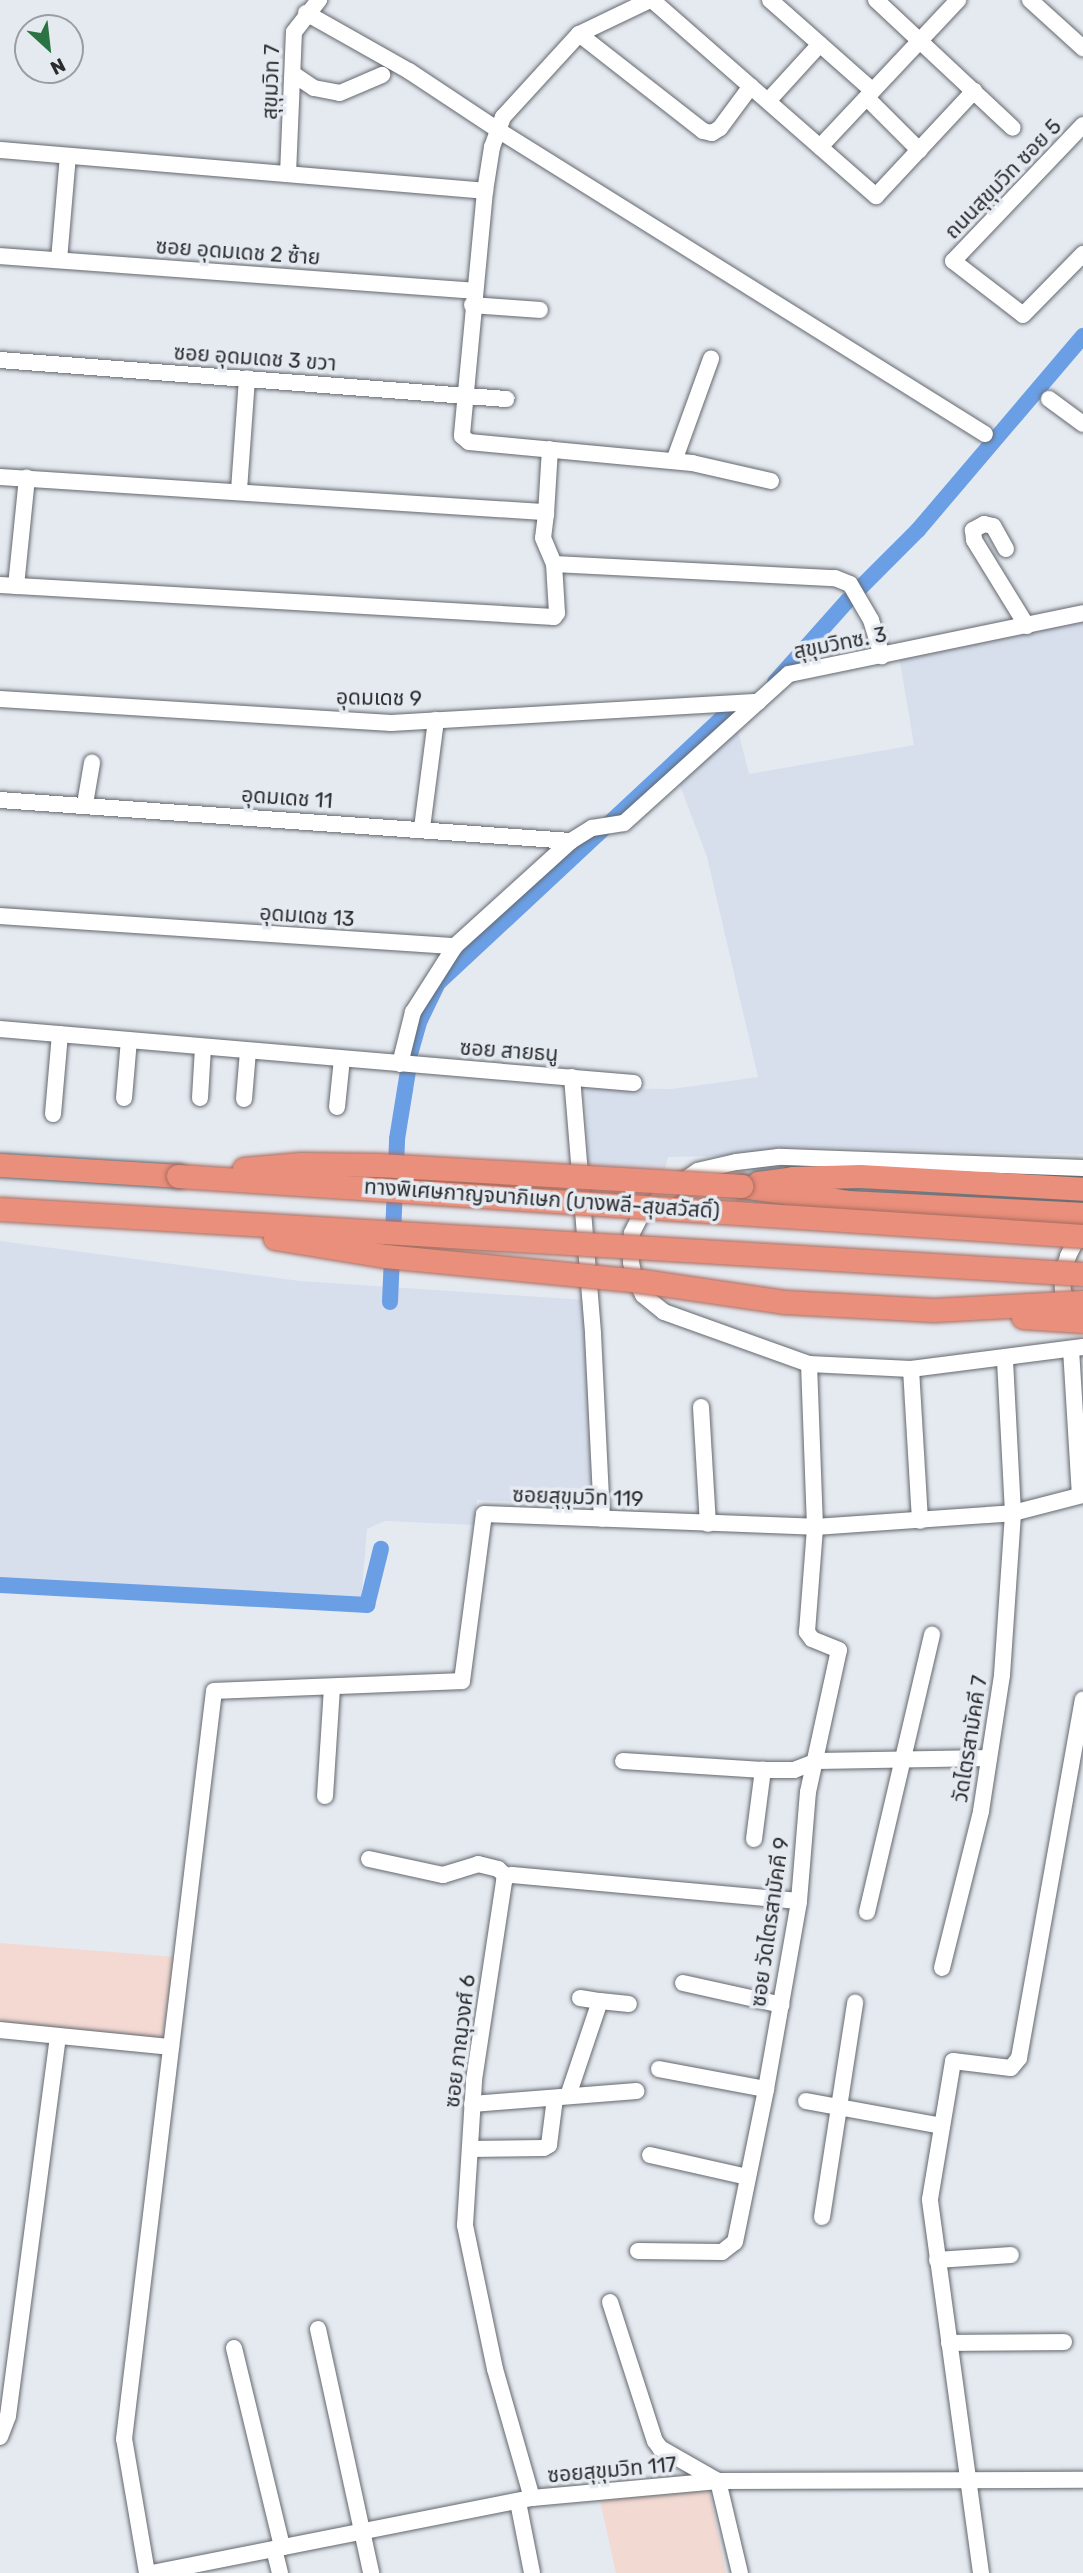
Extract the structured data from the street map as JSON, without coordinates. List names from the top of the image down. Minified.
{"streets":{"highway":["ทางพิเศษกาญจนาภิเษก (บางพลี-สุขสวัสดิ์)"],"street":["สุขุมวิท 7","ถนนสุขุมวิท ซอย 5","ซอย อุดมเดช 2 ซ้าย","ซอย อุดมเดช 3 ขวา","สุขุมวิทซ. 3","อุดมเดช 9","อุดมเดช 11","อุดมเดช 13","ซอย สายธนู","ซอยสุขุมวิท 119","วัดไตรสามัคคี 7","ซอย วัดไตรสามัคคี 9","ซอย ภาณุวงศ์ 6","ซอยสุขุมวิท 117"]},"crossings":[["สุขุมวิทซ. 3","อุดมเดช 9"],["สุขุมวิทซ. 3","อุดมเดช 11"],["ซอย สายธนู","ซอยสุขุมวิท 119"],["ซอยสุขุมวิท 119","วัดไตรสามัคคี 7"],["ซอยสุขุมวิท 119","ซอย วัดไตรสามัคคี 9"],["ซอย ภาณุวงศ์ 6","ซอยสุขุมวิท 117"]],"north":"bottom right"}
